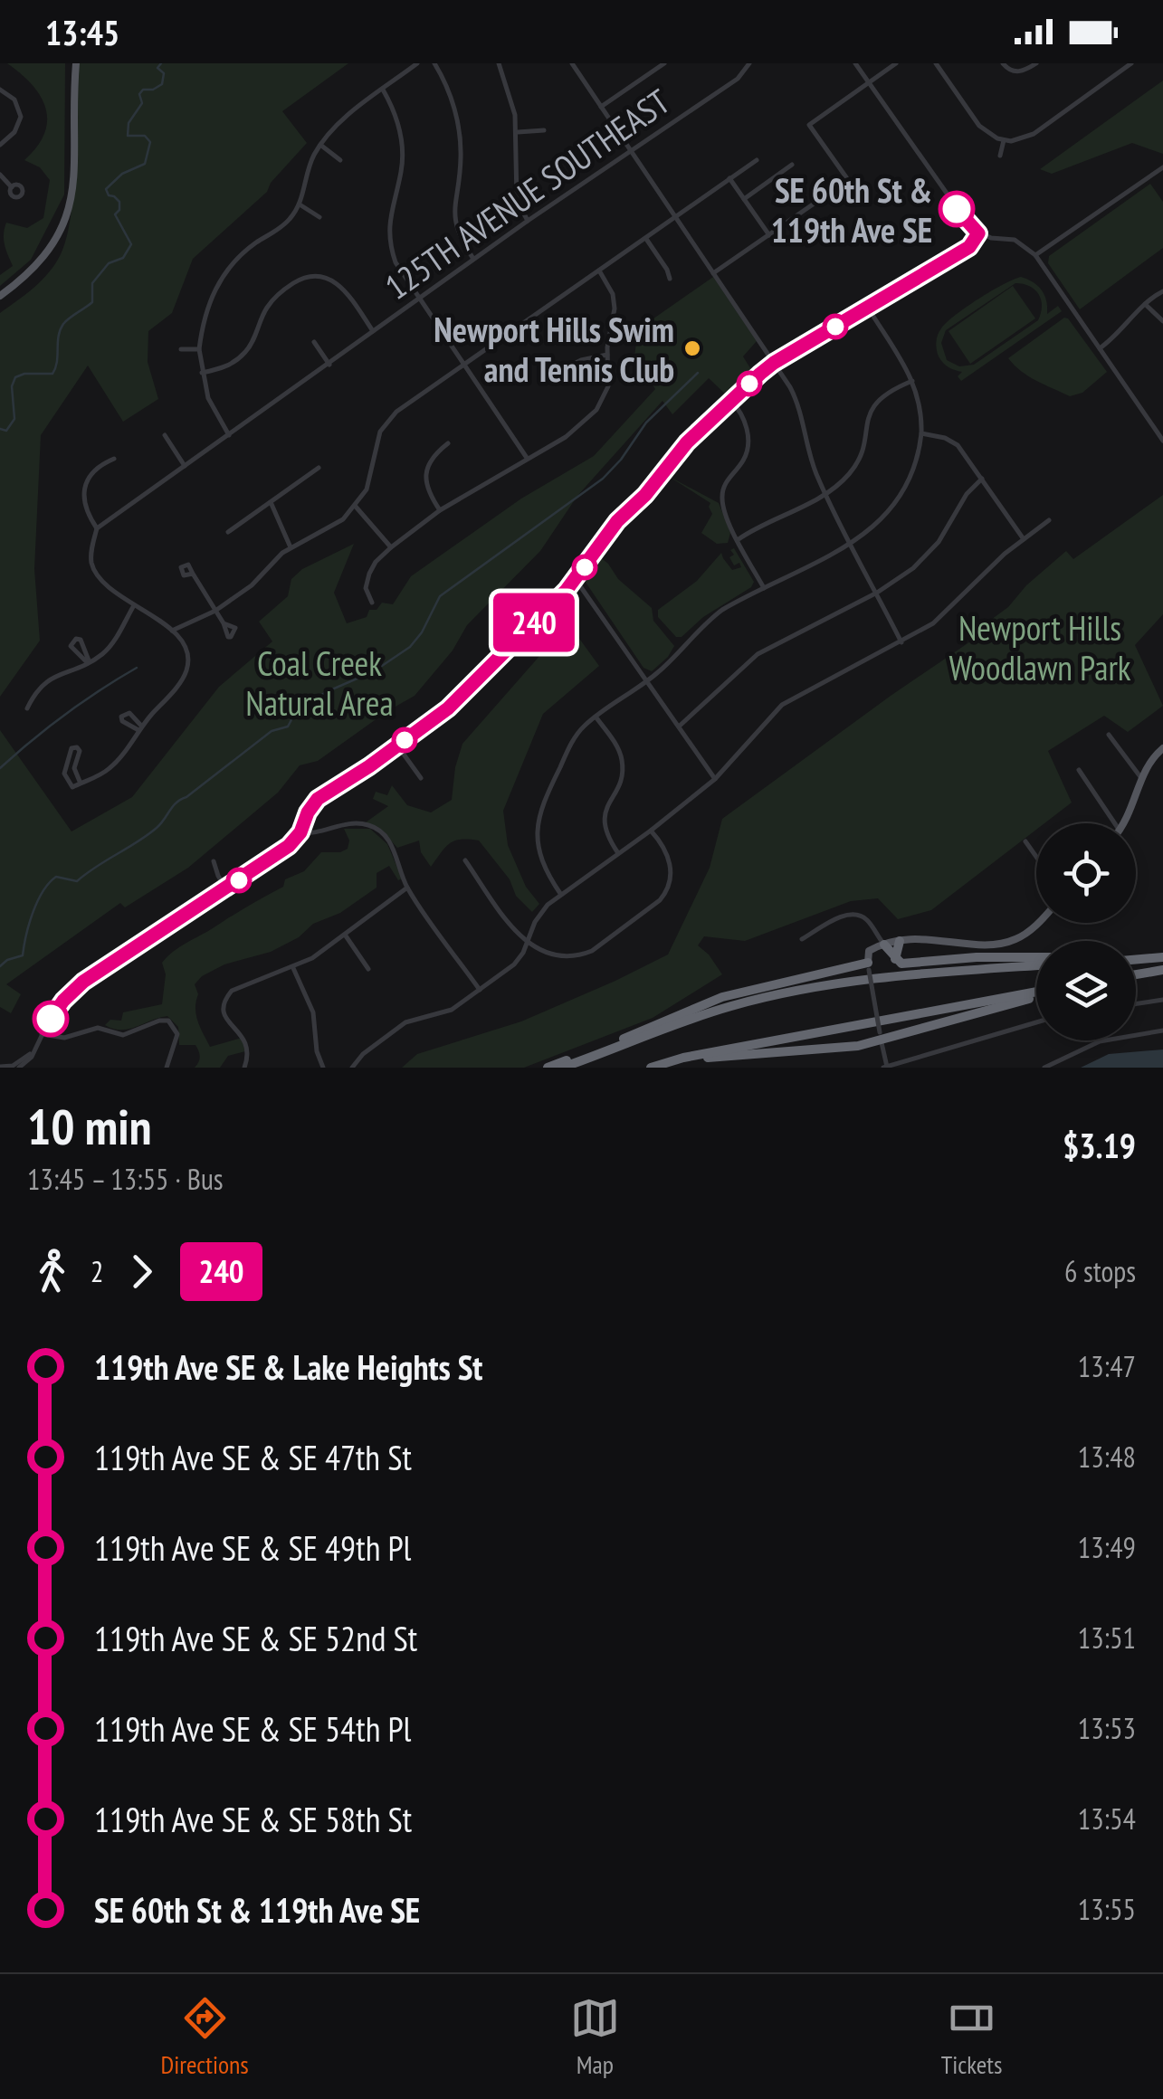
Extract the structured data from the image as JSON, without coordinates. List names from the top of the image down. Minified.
{"streets":{"street":["125TH AVENUE SOUTHEAST"]},"parks":["Newport Hills Woodlawn Park","Coal Creek Natural Area"],"places":["SE 60th St & 119th Ave SE","Newport Hills Swim and Tennis Club"],"lines":["bus line 240"],"page":{"status":"13:45","on_map":"240","heading":["10 min","13:45 – 13:55 · Bus","$3.19"],"legs":["2","240","6 stops"],"list":[{"name":"119th Ave SE & Lake Heights St","value":"13:47"},{"name":"119th Ave SE & SE 47th St","value":"13:48"},{"name":"119th Ave SE & SE 49th Pl","value":"13:49"},{"name":"119th Ave SE & SE 52nd St","value":"13:51"},{"name":"119th Ave SE & SE 54th Pl","value":"13:53"},{"name":"119th Ave SE & SE 58th St","value":"13:54"},{"name":"SE 60th St & 119th Ave SE","value":"13:55"}],"tabs":["Directions","Map","Tickets"]}}
